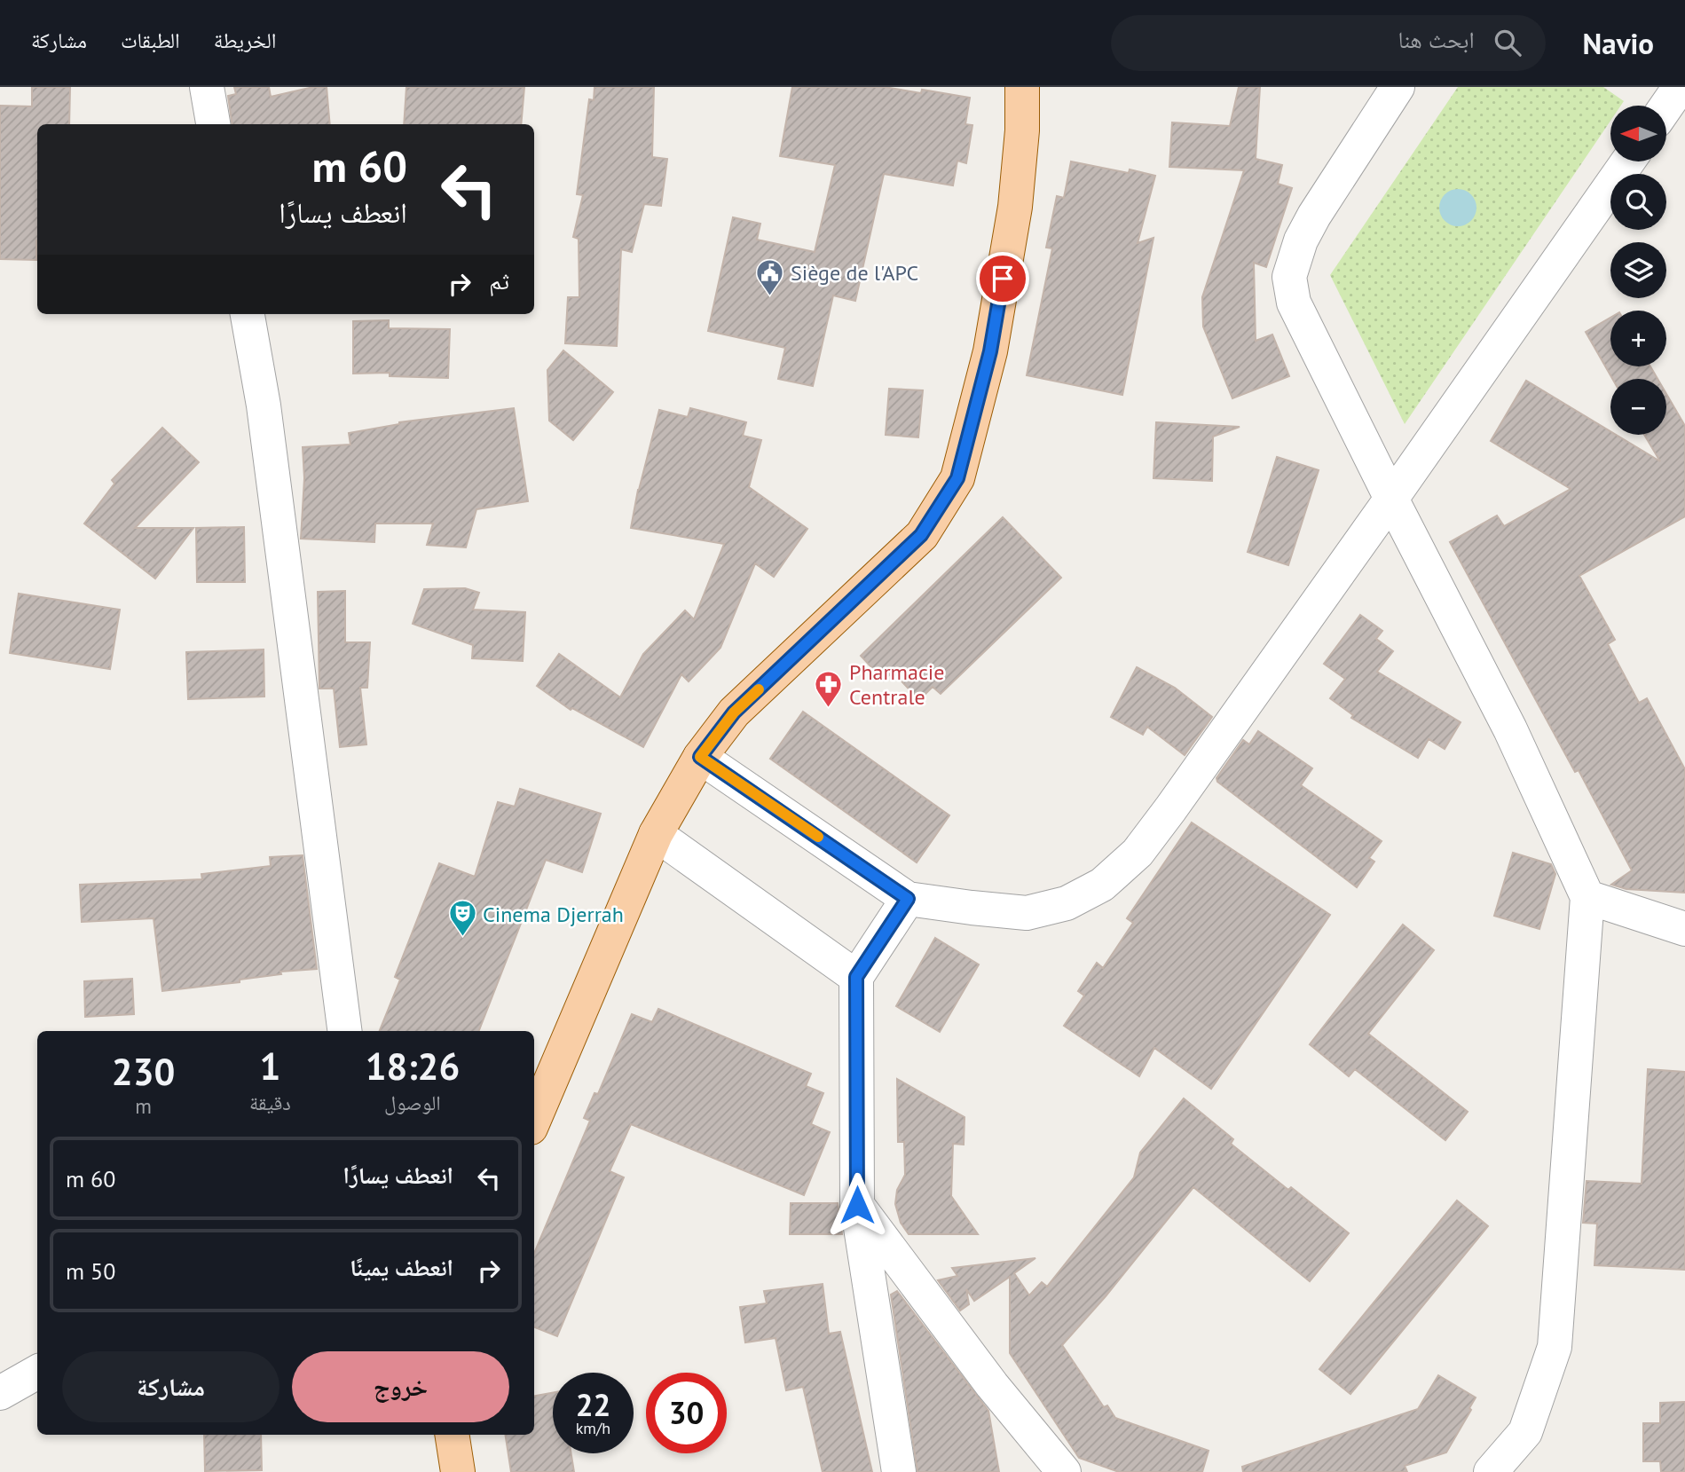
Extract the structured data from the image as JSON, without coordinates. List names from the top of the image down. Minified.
{"places":{"public building":["Siège de l'APC"],"pharmacy":["Pharmacie Centrale"],"theatre":["Cinema Djerrah"]},"north":"left","page":{"header":"Navio","search":"ابحث هنا","nav":["الخريطة","الطبقات","مشاركة"],"map_buttons":["+","−"],"turn":["60 m","انعطف يسارًا"],"then":"ثم","eta":["18:26","الوصول","1","دقيقة","230","m"],"list":[{"name":"انعطف يسارًا","value":"60 m"},{"name":"انعطف يمينًا","value":"50 m"}],"buttons":["خروج","مشاركة"],"speed":"22 km/h","limit":"30"}}
